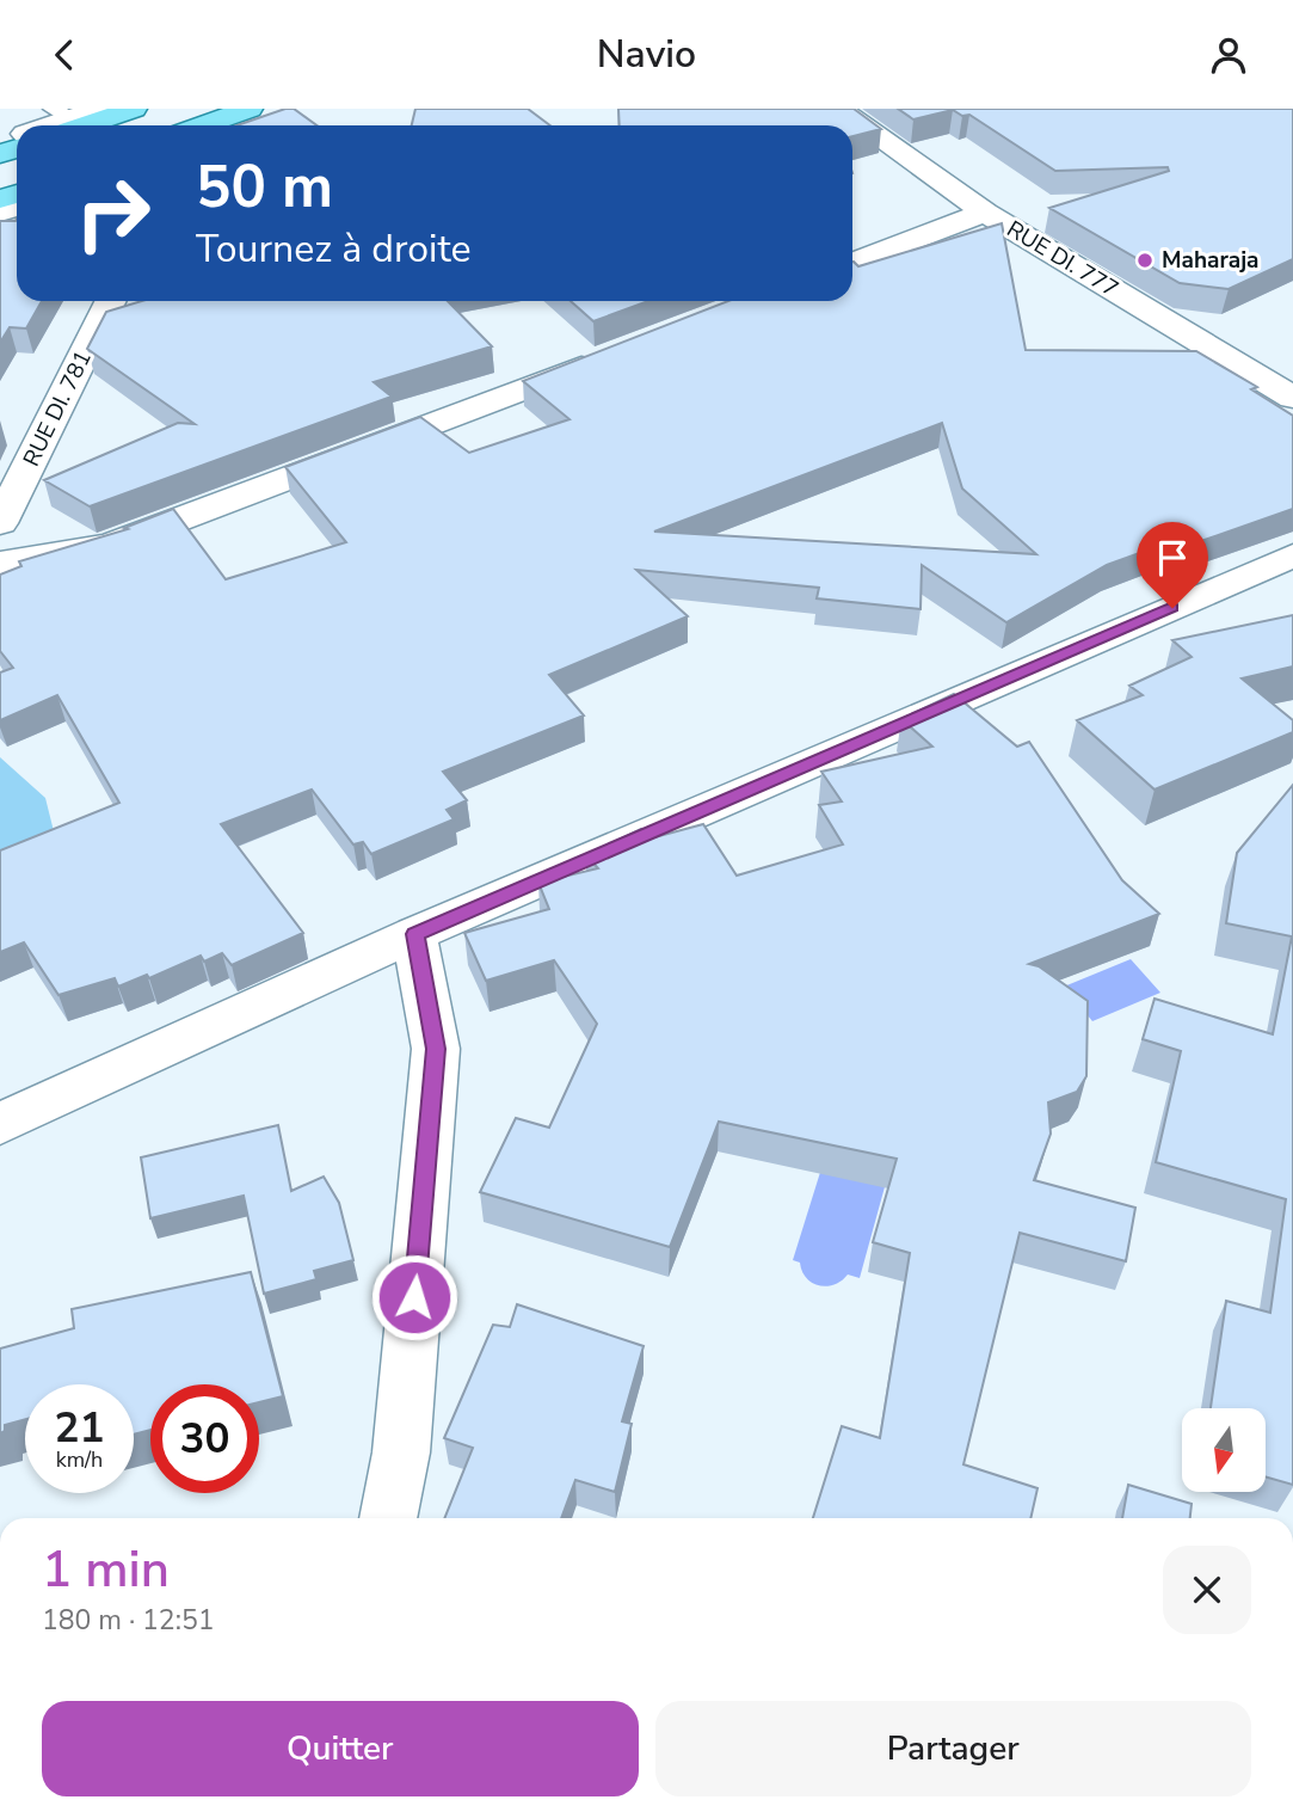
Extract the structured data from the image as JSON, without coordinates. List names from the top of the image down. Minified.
{"streets":{"street":["RUE DI. 777","RUE DI. 781"]},"places":["Maharaja"],"north":"bottom","page":{"header":"Navio","turn":["50 m","Tournez à droite"],"speed":"21 km/h","limit":"30","heading":["1 min","180 m · 12:51"],"buttons":["Quitter","Partager"]}}
